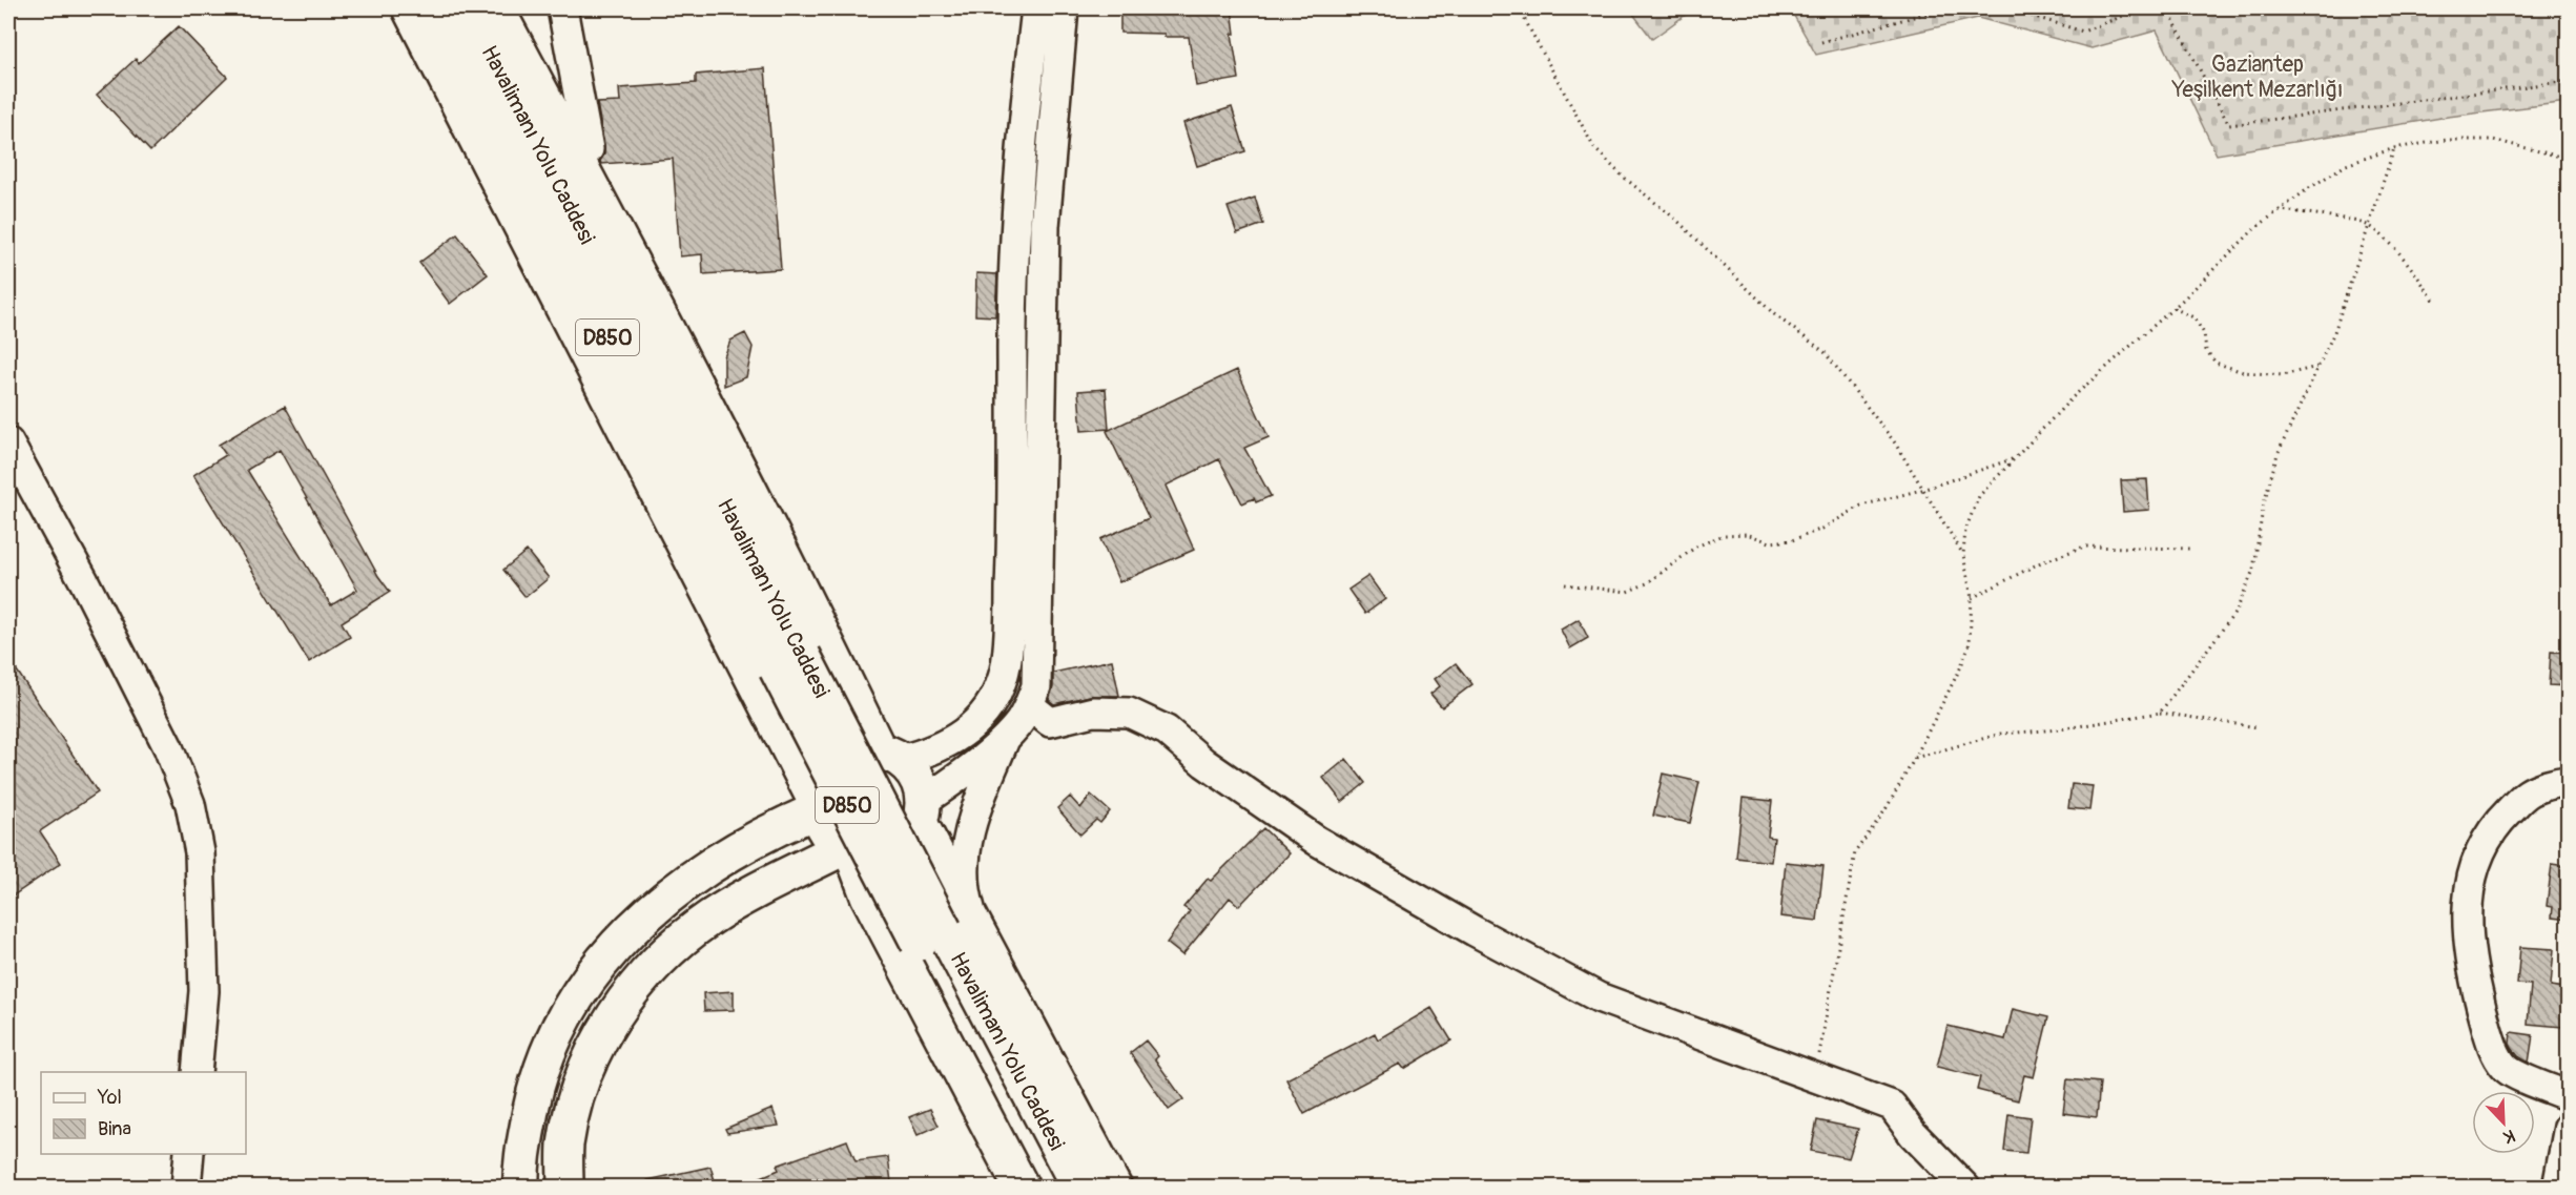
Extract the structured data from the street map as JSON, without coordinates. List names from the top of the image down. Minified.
{"streets":{"highway":["Havalimanı Yolu Caddesi","D850"]},"parks":["Gaziantep Yeşilkent Mezarlığı"],"legend":["Yol","Bina"],"north":"bottom right"}
